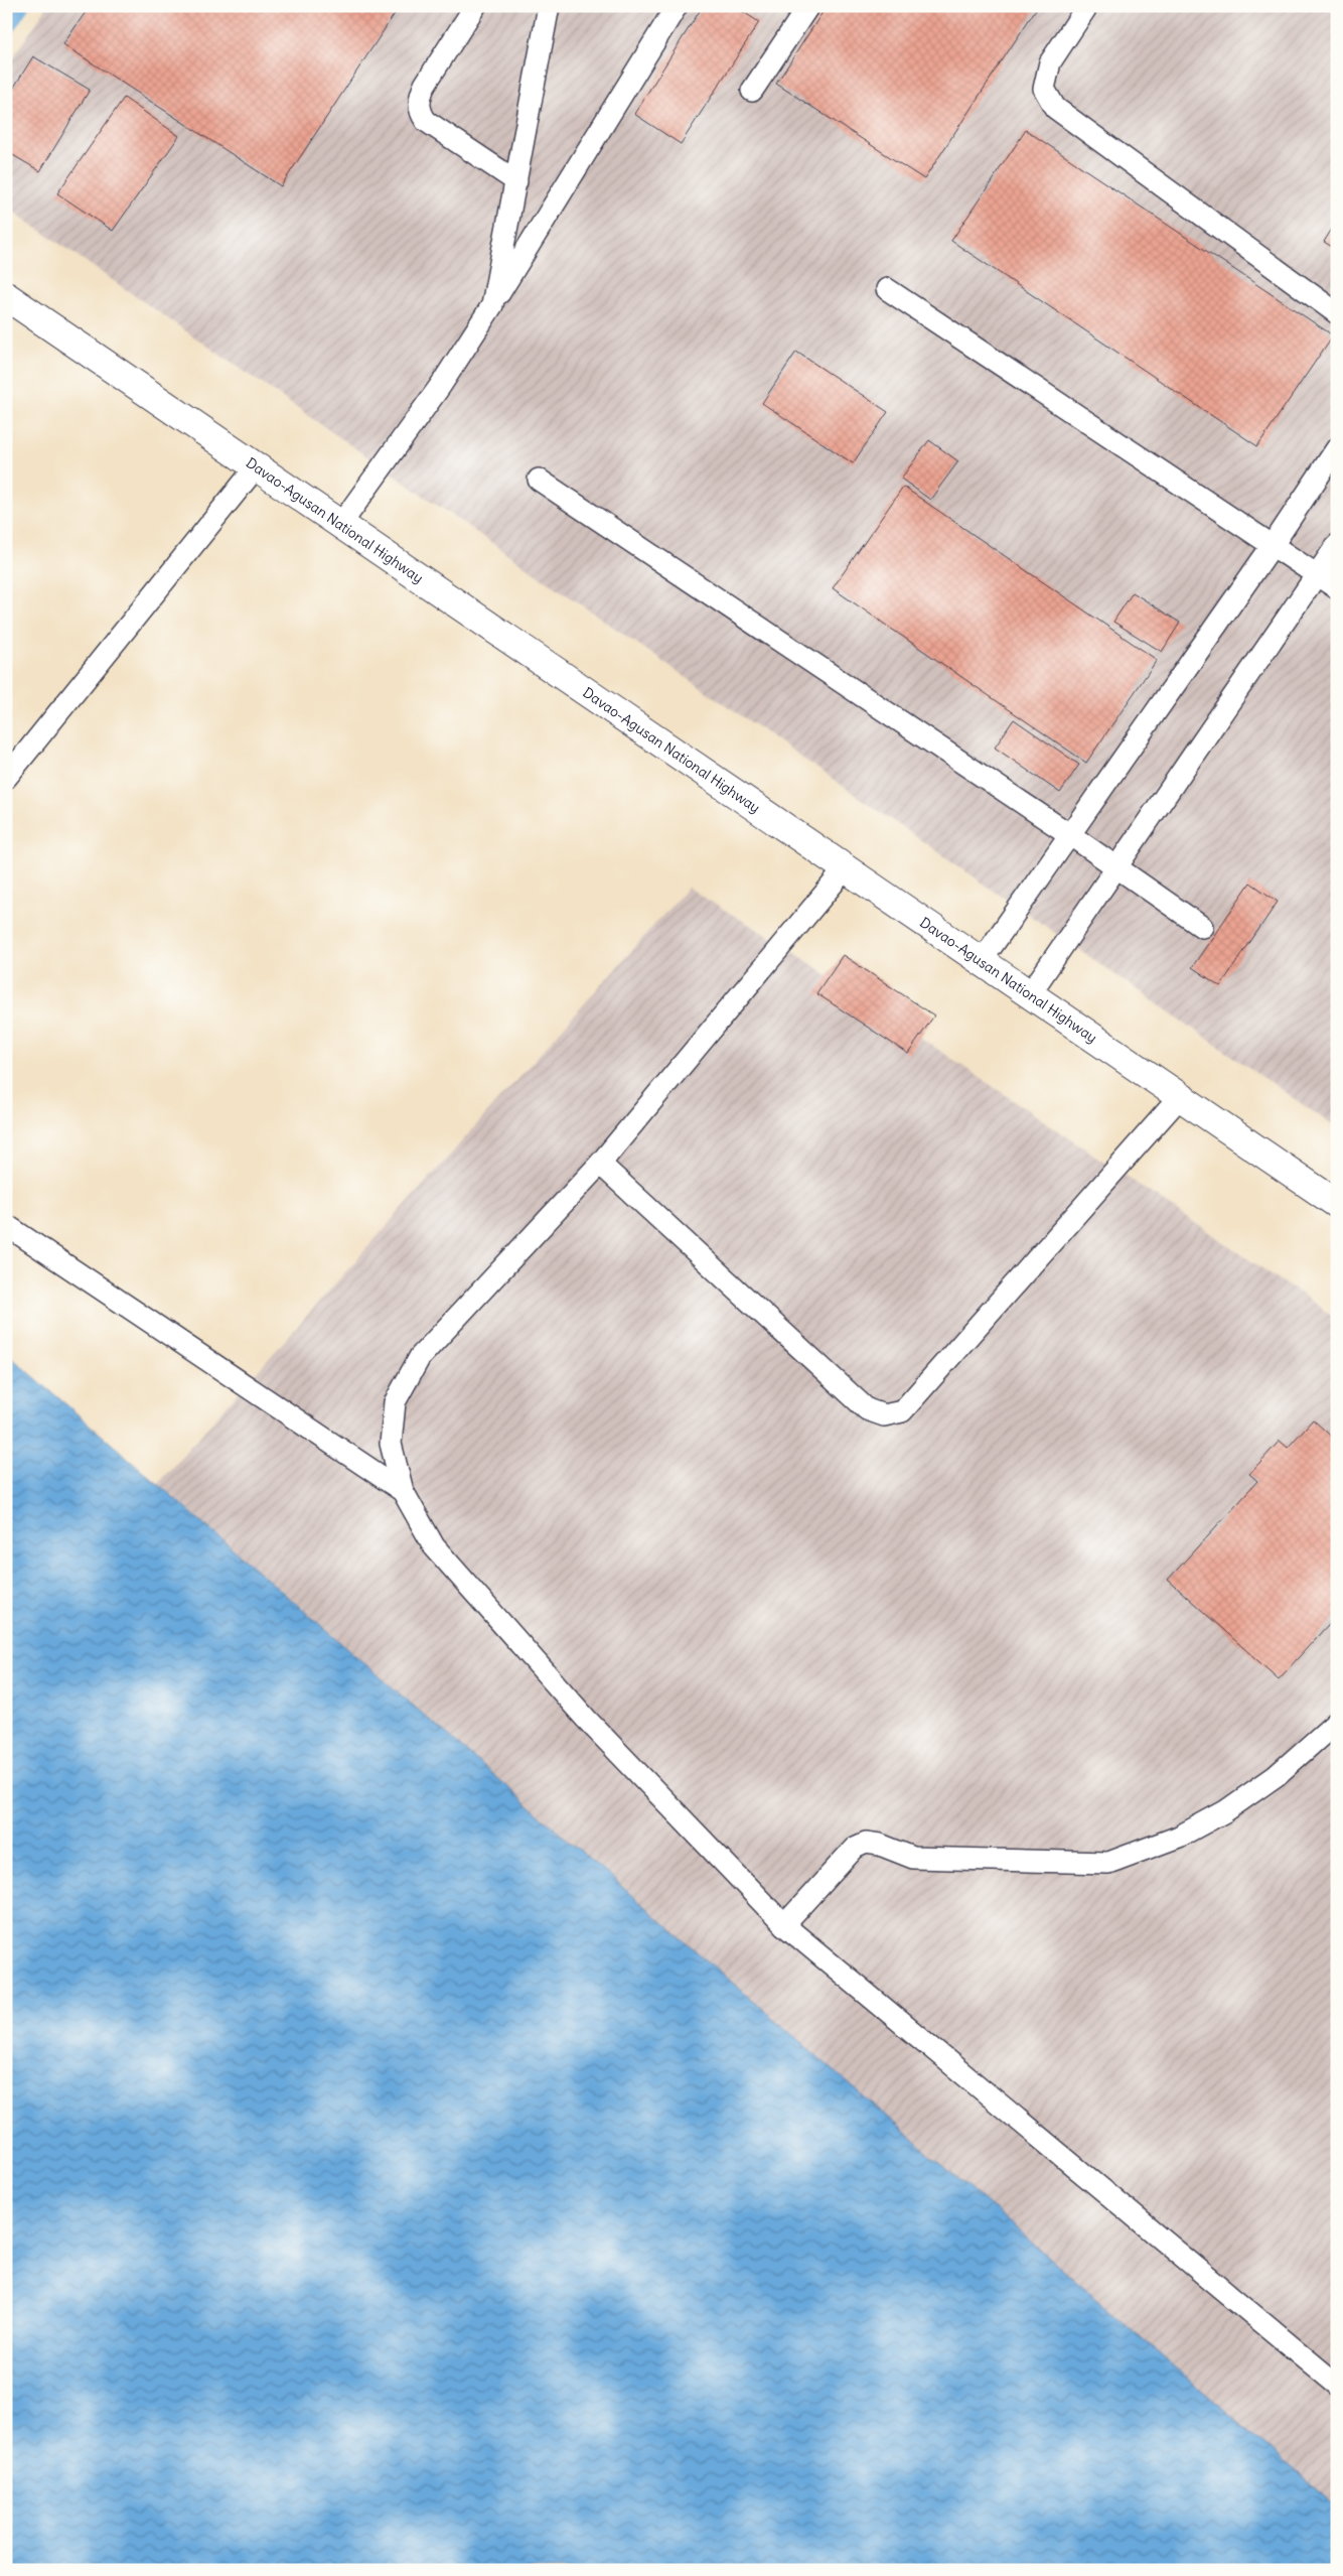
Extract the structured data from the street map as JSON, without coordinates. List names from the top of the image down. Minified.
{"streets":{"highway":["Davao-Agusan National Highway"]}}
